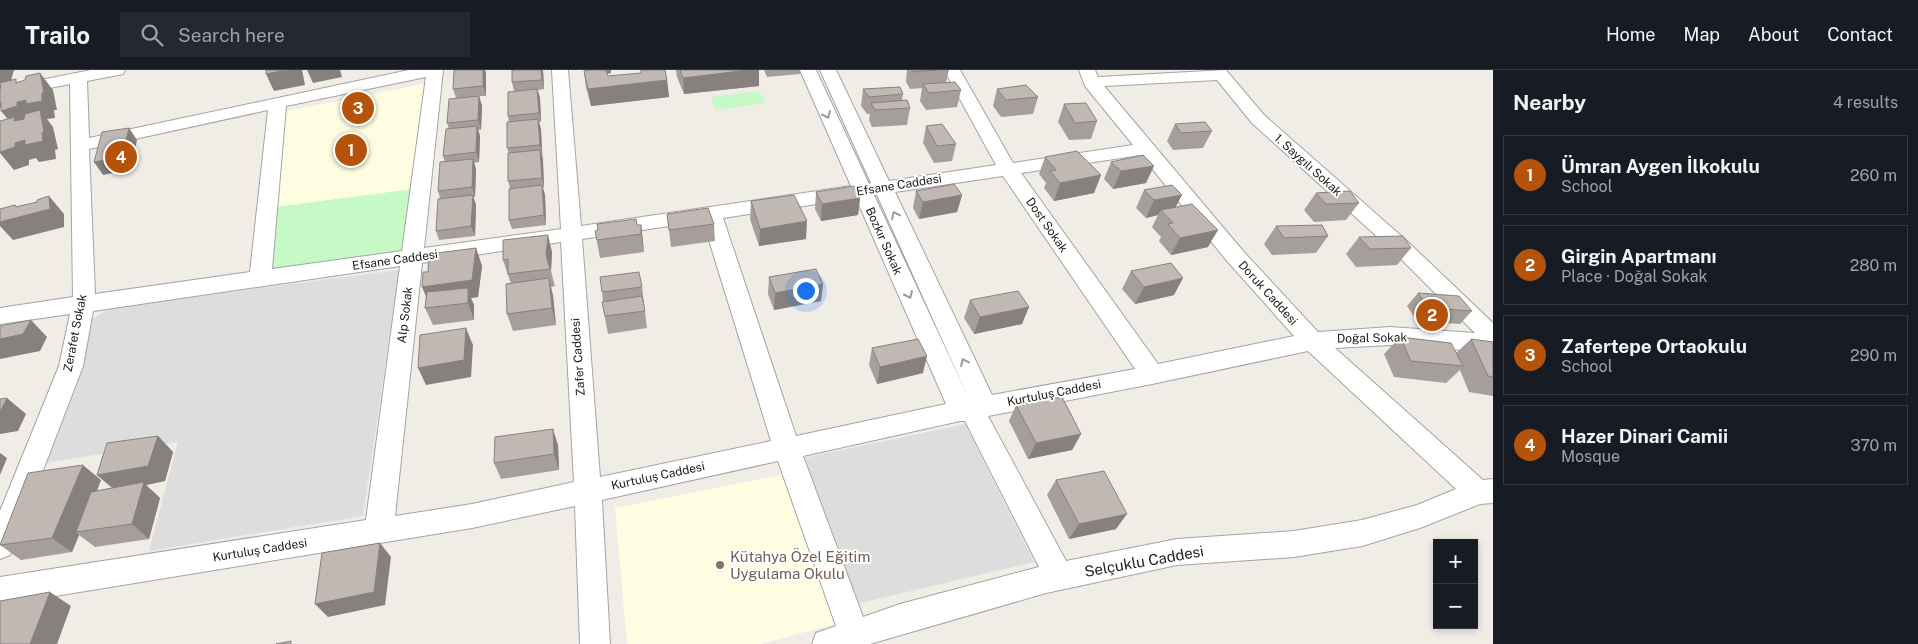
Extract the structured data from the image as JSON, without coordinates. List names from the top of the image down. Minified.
{"streets":{"street":["1. Saygılı Sokak","Efsane Caddesi","Dost Sokak","Bozkır Sokak","Doruk Caddesi","Alp Sokak","Zerafet Sokak","Doğal Sokak","Zafer Caddesi","Kurtuluş Caddesi","Selçuklu Caddesi"]},"crossings":[["Efsane Caddesi","Dost Sokak"],["Efsane Caddesi","Bozkır Sokak"],["Efsane Caddesi","Doruk Caddesi"],["Efsane Caddesi","Alp Sokak"],["Efsane Caddesi","Zerafet Sokak"],["Efsane Caddesi","Zafer Caddesi"],["Dost Sokak","Kurtuluş Caddesi"],["Bozkır Sokak","Kurtuluş Caddesi"],["Doruk Caddesi","Doğal Sokak"],["Doruk Caddesi","Kurtuluş Caddesi"],["Doruk Caddesi","Selçuklu Caddesi"],["Alp Sokak","Kurtuluş Caddesi"],["Doğal Sokak","Kurtuluş Caddesi"],["Zafer Caddesi","Kurtuluş Caddesi"]],"places":["Kütahya Özel Eğitim Uygulama Okulu"],"page":{"header":"Trailo","search":"Search here","nav":["Home","Map","About","Contact"],"heading":["Nearby","4 results"],"pins":["3","1","4","2"],"list":[{"mark":"1","name":"Ümran Aygen İlkokulu","note":"School","value":"260 m"},{"mark":"2","name":"Girgin Apartmanı","note":"Place · Doğal Sokak","value":"280 m"},{"mark":"3","name":"Zafertepe Ortaokulu","note":"School","value":"290 m"},{"mark":"4","name":"Hazer Dinari Camii","note":"Mosque","value":"370 m"}],"map_buttons":["+","−"]}}
